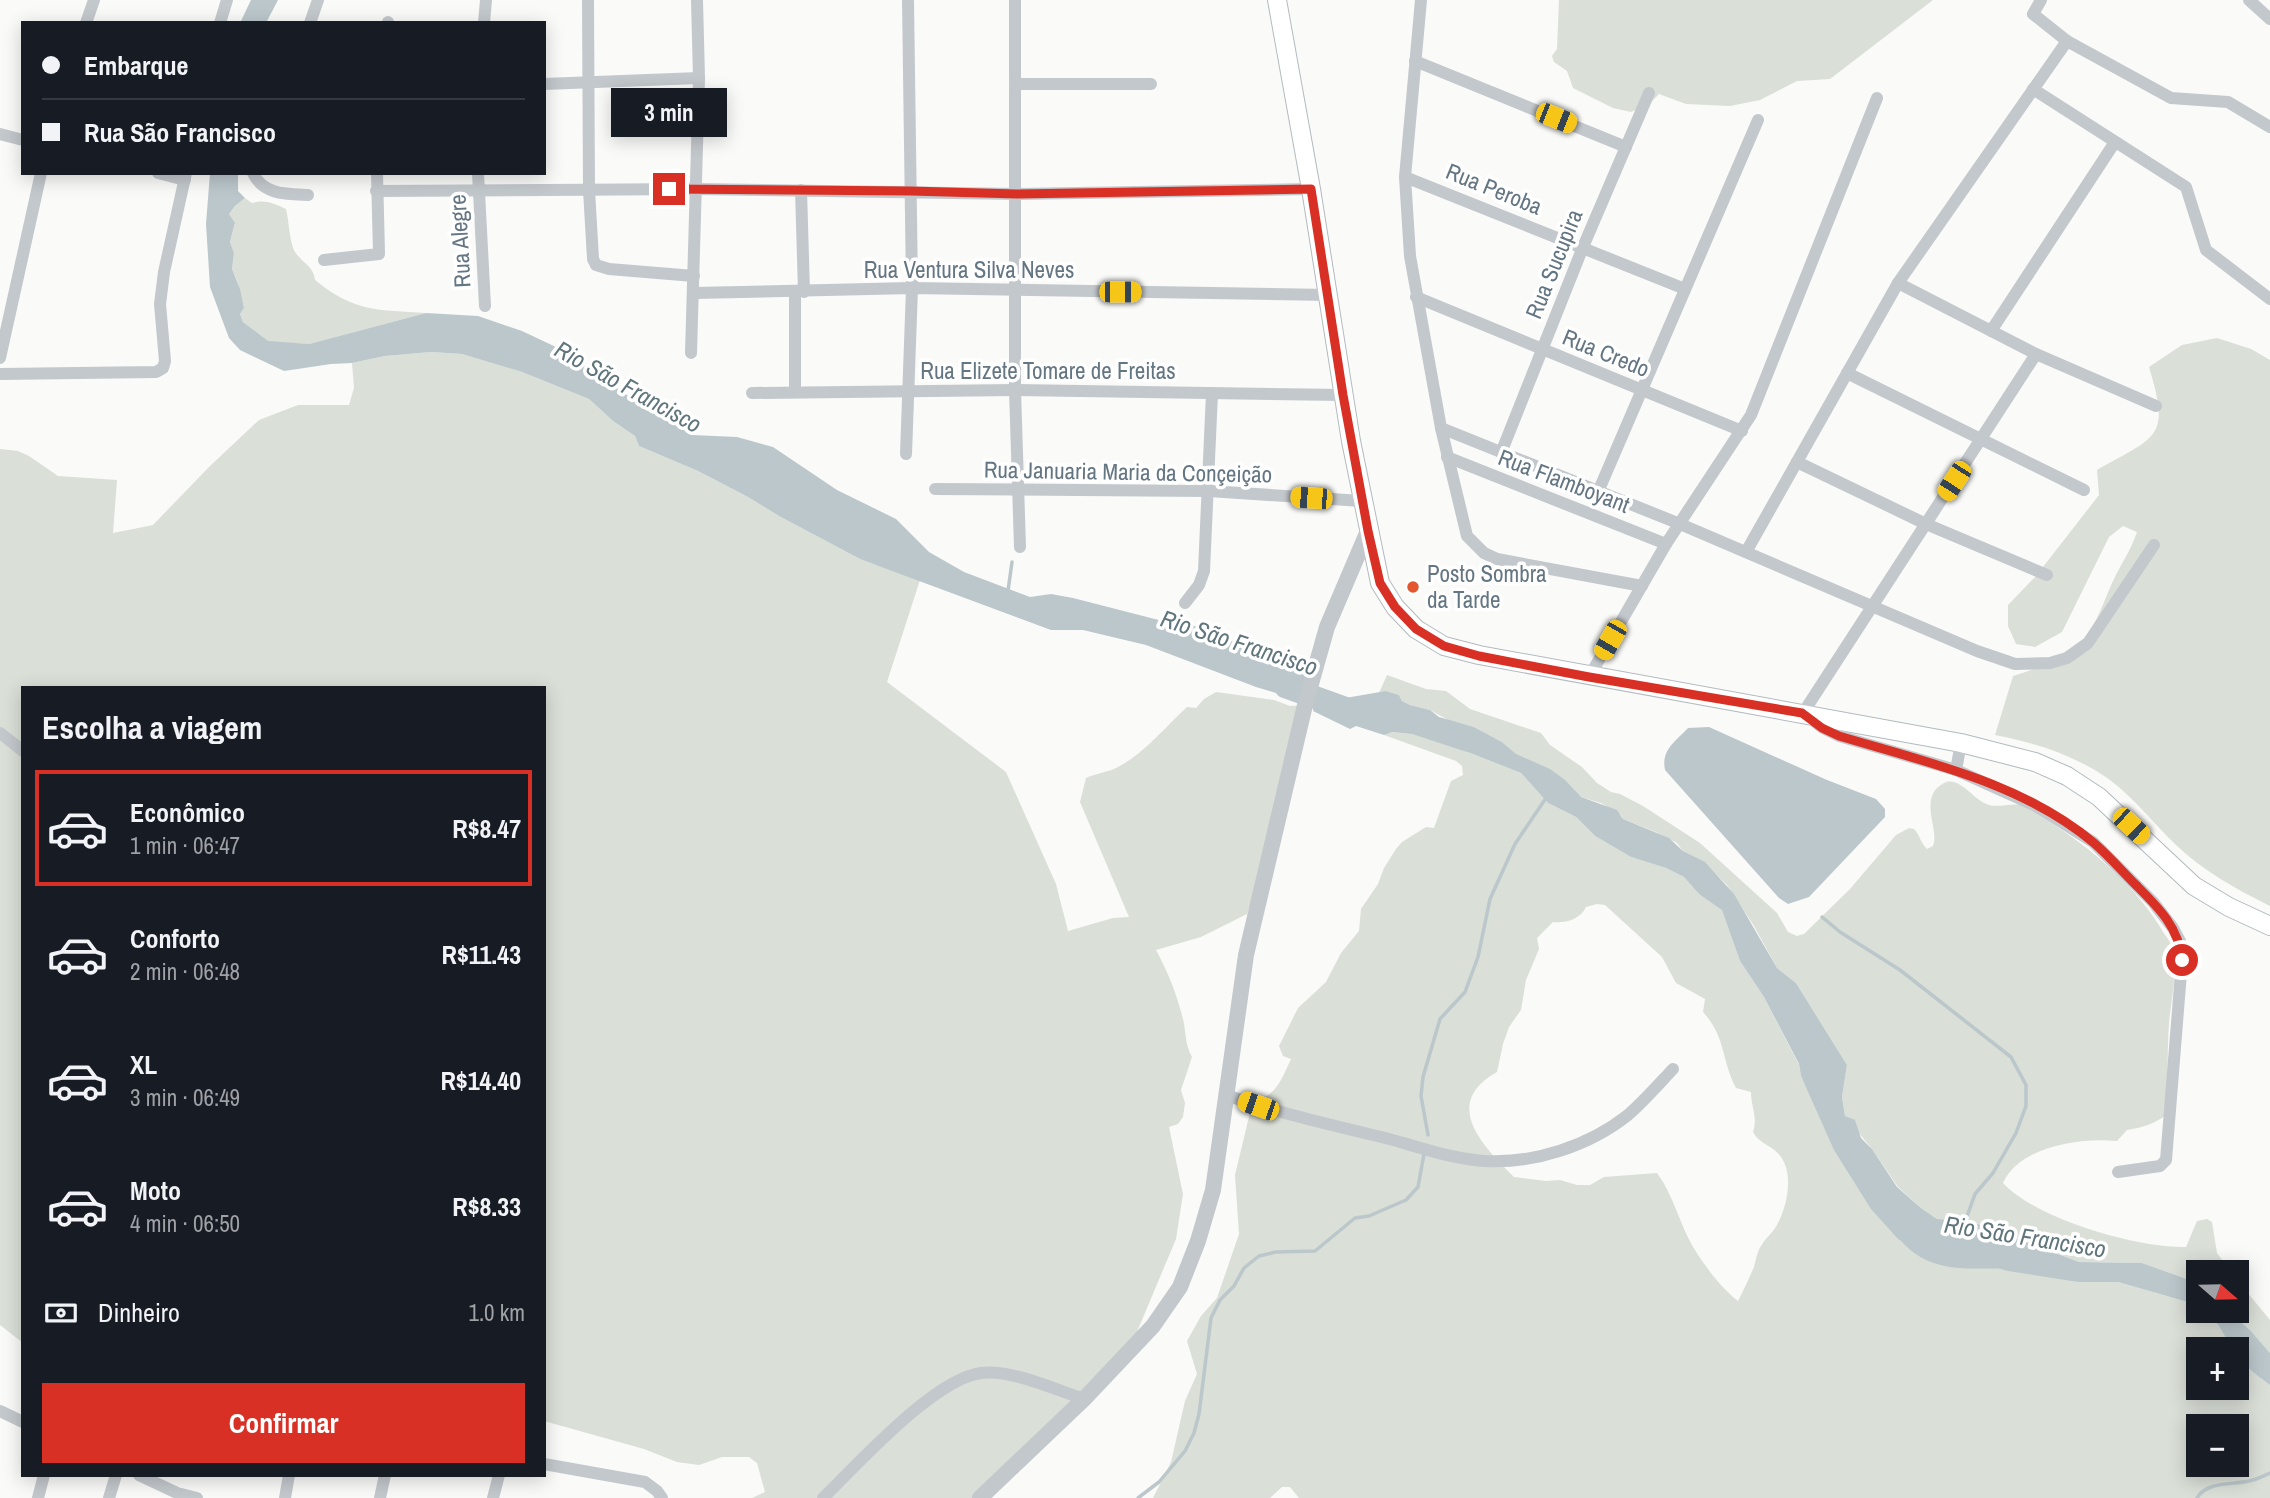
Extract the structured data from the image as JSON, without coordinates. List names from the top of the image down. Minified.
{"streets":{"street":["Rua Peroba","Rua Alegre","Rua Sucupira","Rua Ventura Silva Neves","Rua Credo","Rua Elizete Tomare de Freitas","Rua Januaria Maria da Conçeição","Rua Flamboyant"]},"crossings":[["Rua Peroba","Rua Sucupira"],["Rua Sucupira","Rua Credo"]],"water":["Rio São Francisco"],"places":["Posto Sombra da Tarde"],"north":"right","page":{"banner":["Embarque","Rua São Francisco"],"bubble":"3 min","heading":"Escolha a viagem","list":[{"name":"Econômico","note":"1 min · 06:47","value":"R$8.47"},{"name":"Conforto","note":"2 min · 06:48","value":"R$11.43"},{"name":"XL","note":"3 min · 06:49","value":"R$14.40"},{"name":"Moto","note":"4 min · 06:50","value":"R$8.33"}],"map_buttons":["+","−"],"pay":["Dinheiro","1.0 km"],"buttons":"Confirmar"}}
